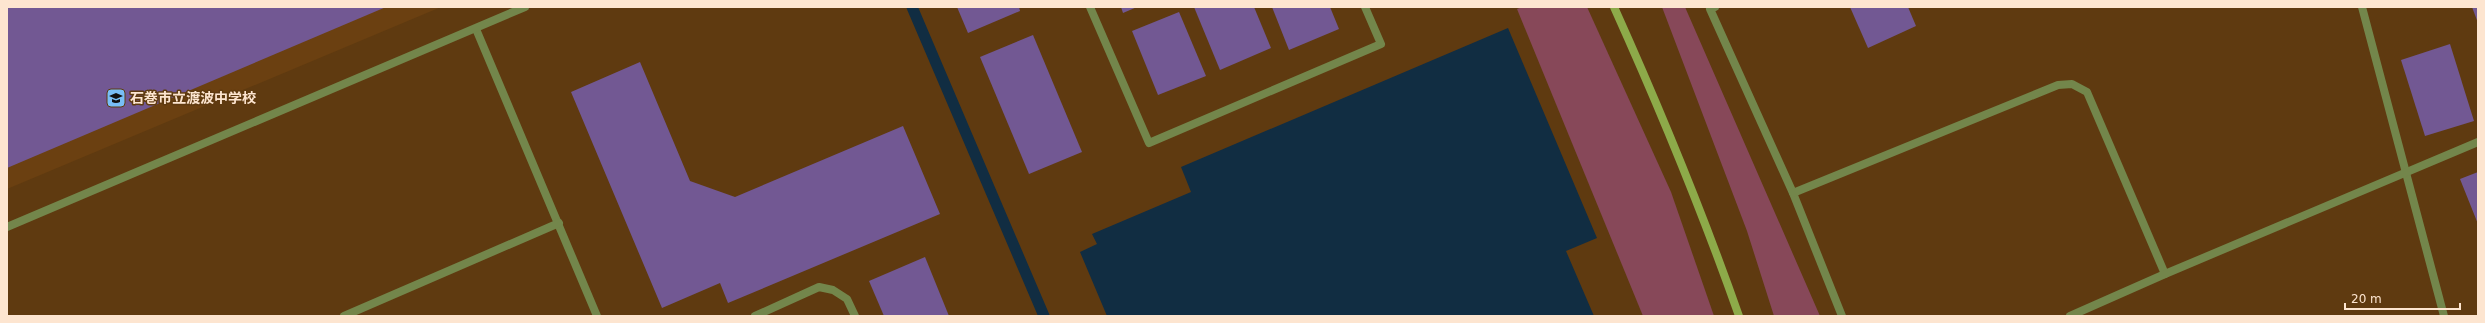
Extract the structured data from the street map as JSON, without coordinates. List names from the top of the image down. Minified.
{"places":{"school or university":["石巻市立渡波中学校"]},"scale_bar":"20 m"}
